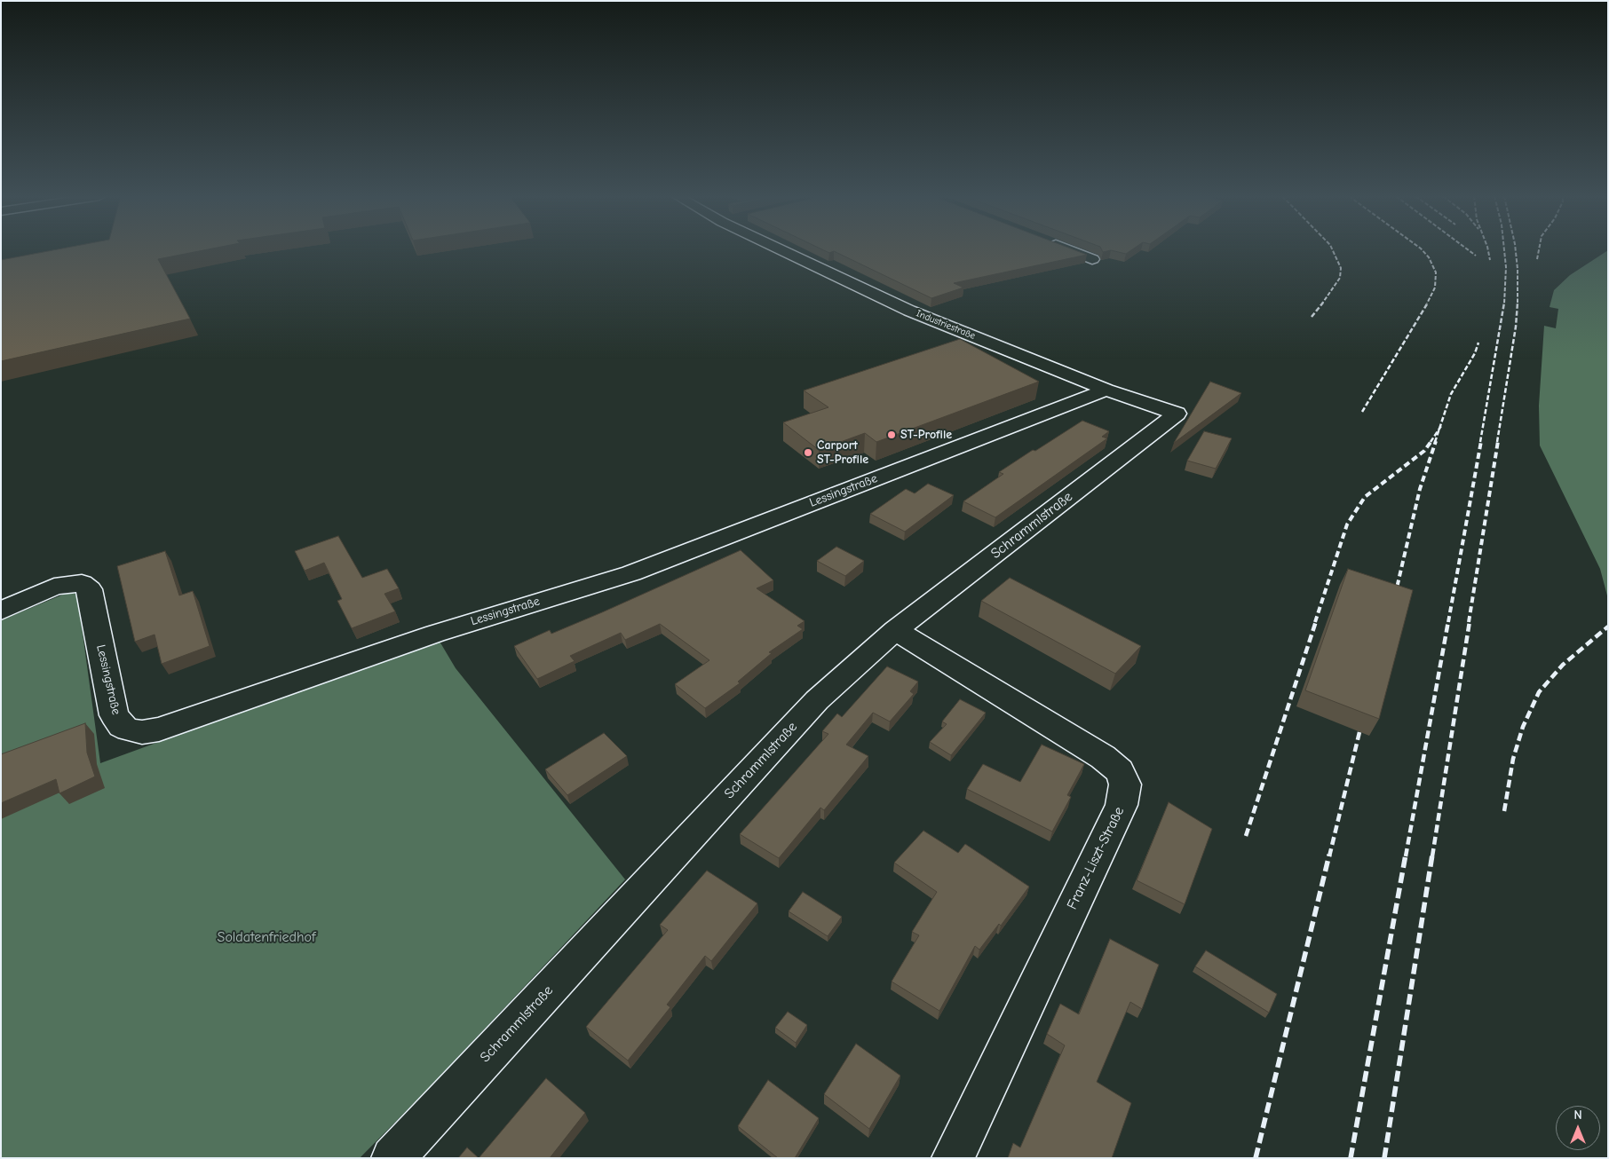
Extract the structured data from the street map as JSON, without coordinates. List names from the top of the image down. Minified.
{"streets":{"street":["Industriestraße","Lessingstraße","Schrammlstraße","Franz-Liszt-Straße"]},"crossings":[["Industriestraße","Lessingstraße"],["Industriestraße","Schrammlstraße"],["Schrammlstraße","Franz-Liszt-Straße"]],"parks":["Soldatenfriedhof"],"places":["ST-Profile","Carport ST-Profile"],"north":"top"}
